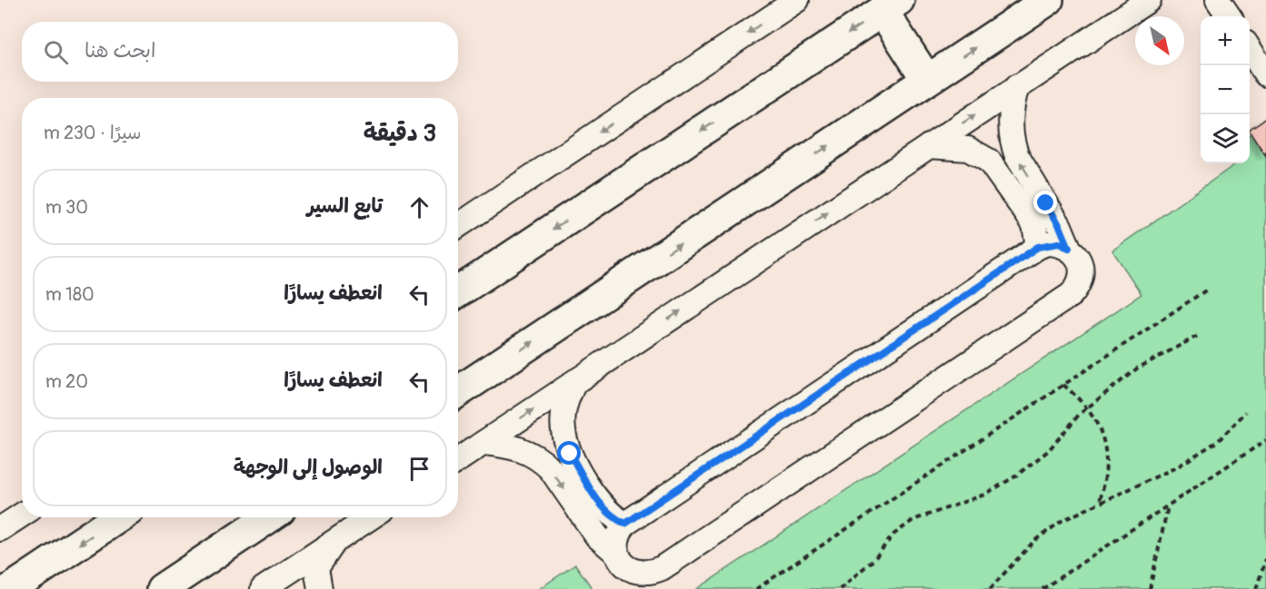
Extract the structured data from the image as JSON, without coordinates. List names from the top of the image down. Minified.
{"north":"bottom right","page":{"map_buttons":["+","−"],"search":"ابحث هنا","heading":["3 دقيقة","سيرًا · 230 m"],"list":[["تابع السير","30 m"],["انعطف يسارًا","180 m"],["انعطف يسارًا","20 m"],"الوصول إلى الوجهة"]}}
